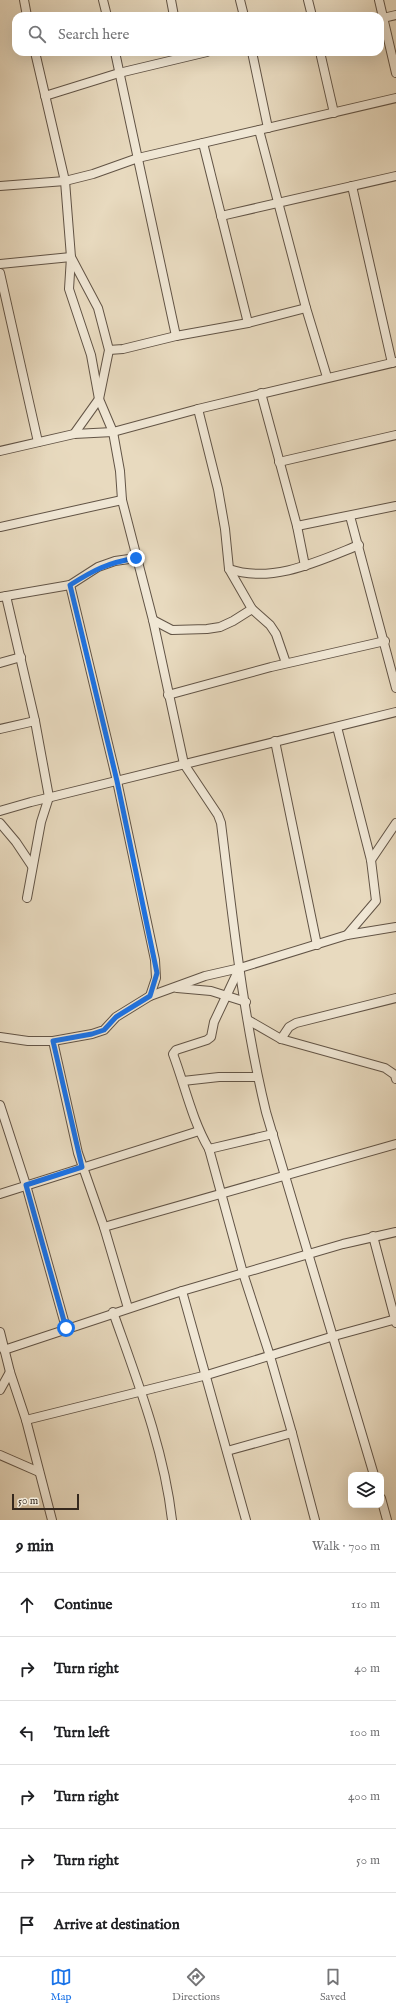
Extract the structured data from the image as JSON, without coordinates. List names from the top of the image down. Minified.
{"scale_bar":"50 m","page":{"search":"Search here","scale":"50 m","heading":["9 min","Walk · 700 m"],"list":[["Continue","110 m"],["Turn right","40 m"],["Turn left","100 m"],["Turn right","400 m"],["Turn right","50 m"],"Arrive at destination"],"nav":["Map","Directions","Saved"]}}
